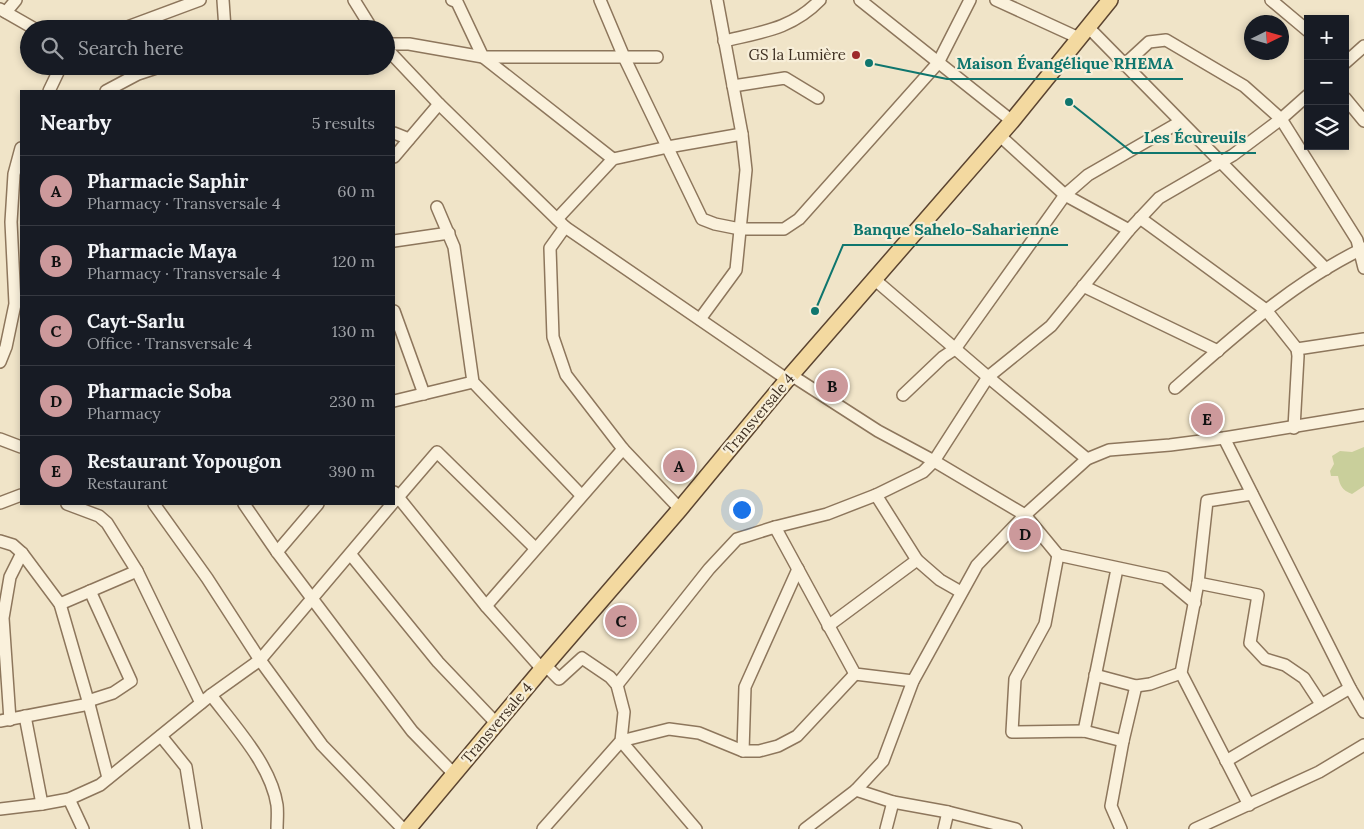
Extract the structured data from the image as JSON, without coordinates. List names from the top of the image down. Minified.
{"streets":{"main road":["Transversale 4"]},"places":["GS la Lumière","Maison Évangélique RHEMA","Les Écureuils","Banque Sahelo-Saharienne"],"north":"right","page":{"map_buttons":["+","−"],"search":"Search here","heading":["Nearby","5 results"],"list":[{"mark":"A","name":"Pharmacie Saphir","note":"Pharmacy · Transversale 4","value":"60 m"},{"mark":"B","name":"Pharmacie Maya","note":"Pharmacy · Transversale 4","value":"120 m"},{"mark":"C","name":"Cayt-Sarlu","note":"Office · Transversale 4","value":"130 m"},{"mark":"D","name":"Pharmacie Soba","note":"Pharmacy","value":"230 m"},{"mark":"E","name":"Restaurant Yopougon","note":"Restaurant","value":"390 m"}],"pins":["B","E","A","D","C"]}}
